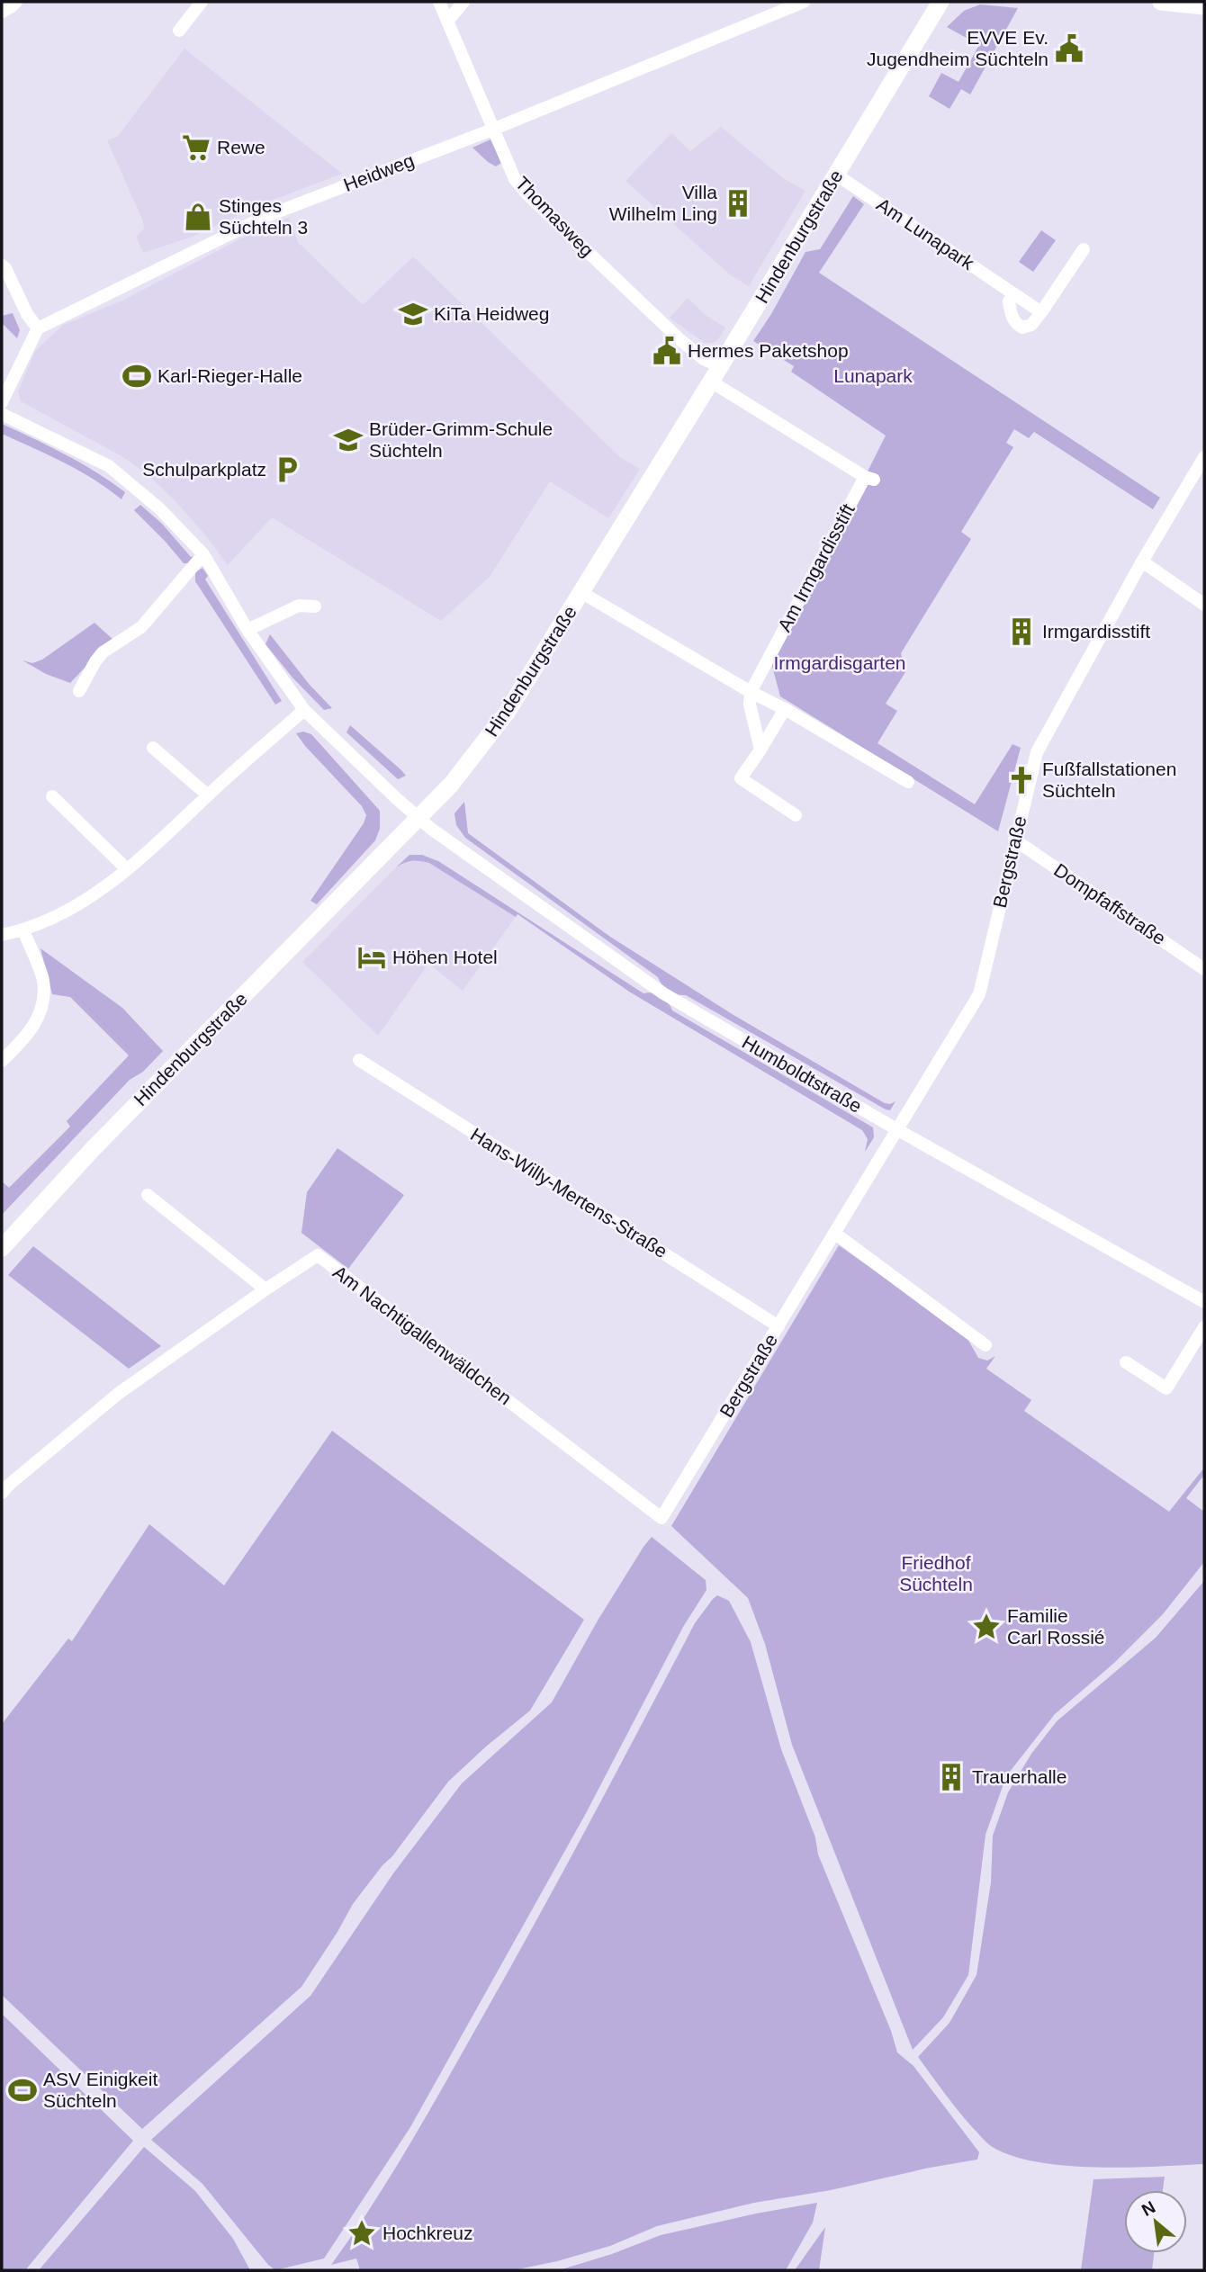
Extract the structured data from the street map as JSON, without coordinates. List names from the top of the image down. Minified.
{"streets":{"main road":["Hindenburgstraße"],"street":["Heidweg","Thomasweg","Am Lunapark","Am Irmgardisstift","Bergstraße","Dompfaffstraße","Humboldtstraße","Hans-Willy-Mertens-Straße","Am Nachtigallenwäldchen"]},"crossings":[["Heidweg","Thomasweg"],["Thomasweg","Hindenburgstraße"],["Thomasweg","Am Irmgardisstift"],["Am Lunapark","Hindenburgstraße"],["Hindenburgstraße","Am Irmgardisstift"],["Hindenburgstraße","Humboldtstraße"],["Bergstraße","Dompfaffstraße"],["Bergstraße","Humboldtstraße"],["Bergstraße","Hans-Willy-Mertens-Straße"],["Bergstraße","Am Nachtigallenwäldchen"]],"parks":["Lunapark","Irmgardisgarten","Friedhof Süchteln"],"places":{"public building":["EVVE Ev. Jugendheim Süchteln","Hermes Paketshop"],"supermarket":["Rewe"],"building":["Villa Wilhelm Ling","Irmgardisstift","Trauerhalle"],"shop":["Stinges Süchteln 3"],"school or university":["KiTa Heidweg","Brüder-Grimm-Schule Süchteln"],"sports":["Karl-Rieger-Halle","ASV Einigkeit Süchteln"],"parking":["Schulparkplatz"],"church":["Fußfallstationen Süchteln"],"hotel":["Höhen Hotel"],"place":["Familie Carl Rossié","Hochkreuz"]},"north":"top left"}
